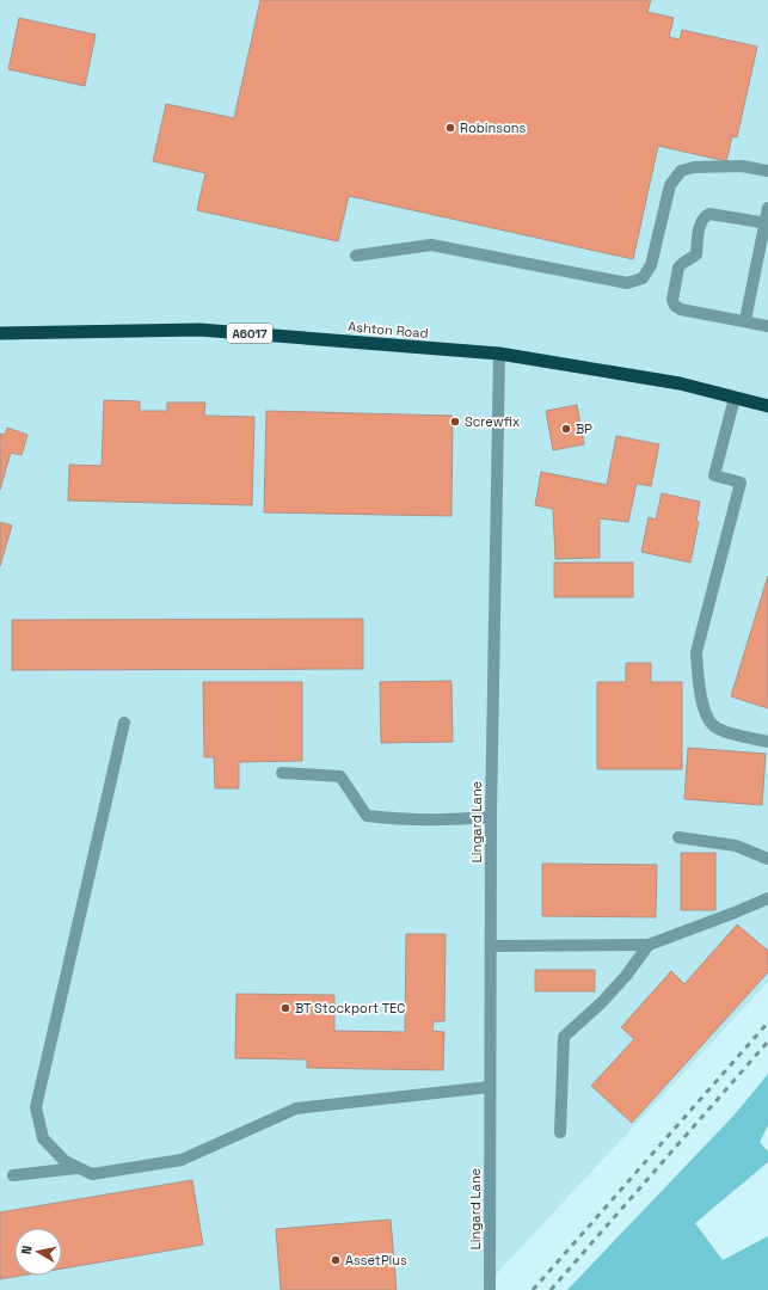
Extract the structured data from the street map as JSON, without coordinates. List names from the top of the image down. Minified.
{"streets":{"highway":["Ashton Road","A6017"],"street":["Lingard Lane"]},"crossings":[["Ashton Road","Lingard Lane"]],"places":["Robinsons","Screwfix","BP","BT Stockport TEC","AssetPlus"],"north":"left"}
